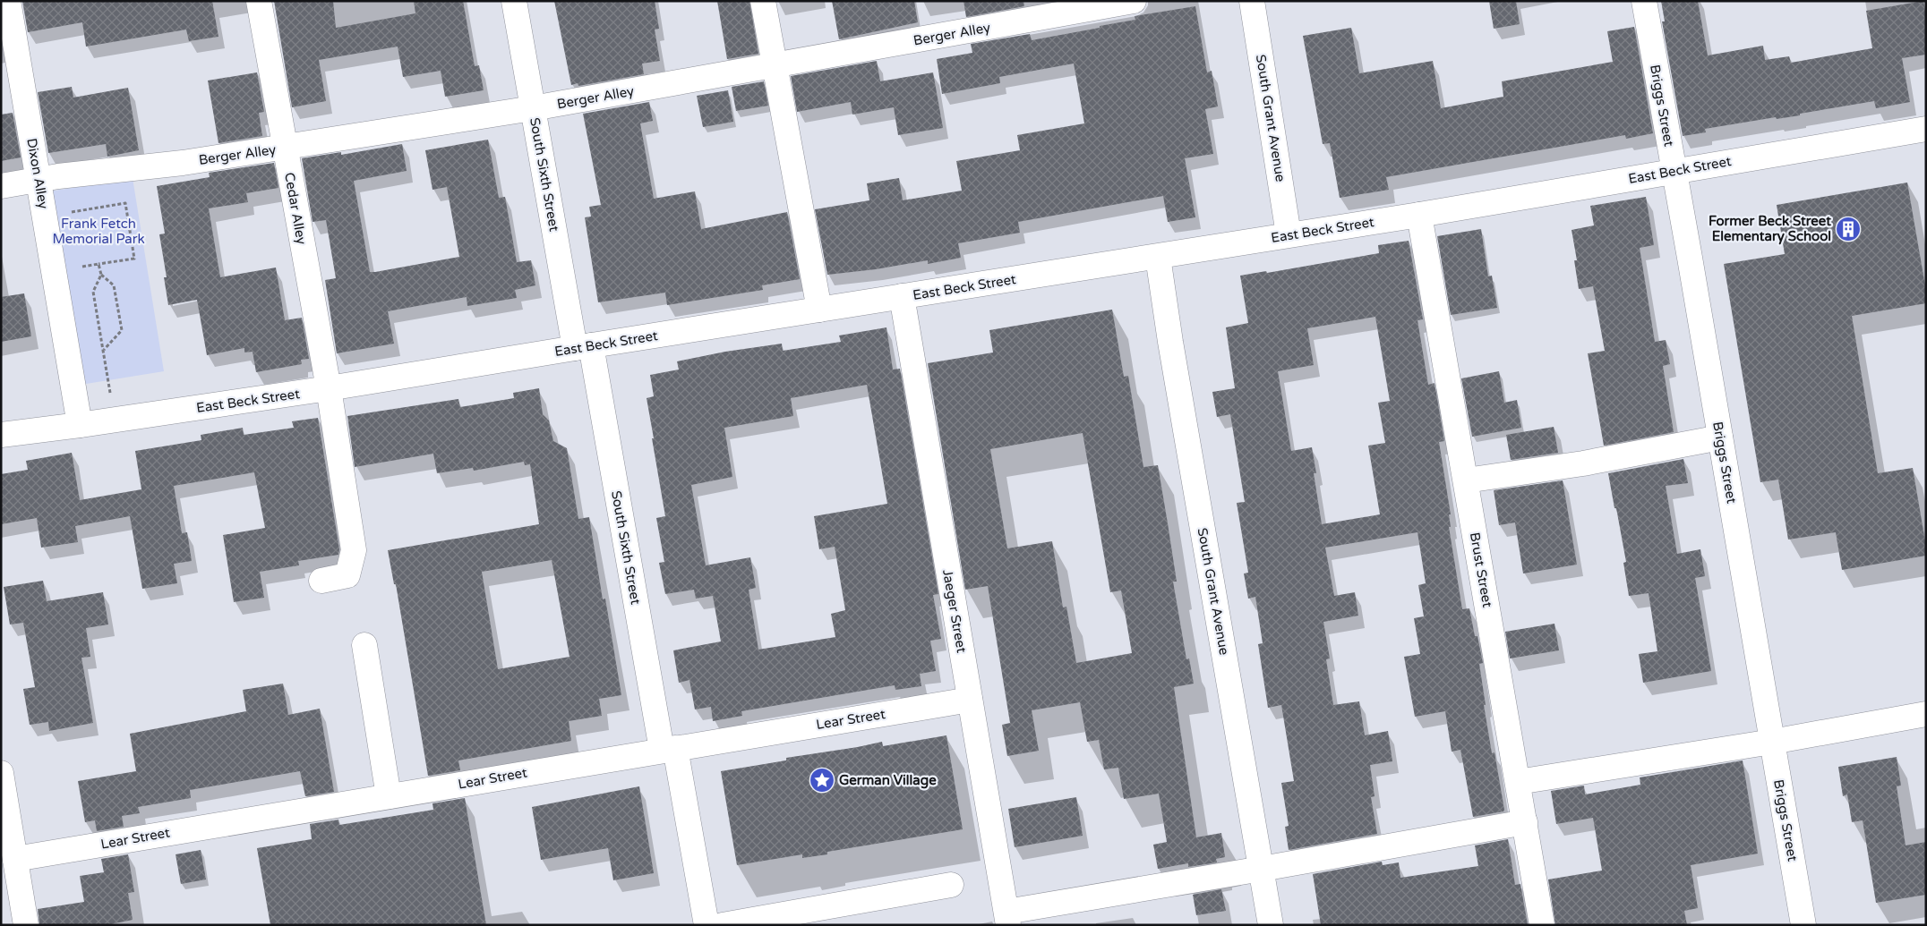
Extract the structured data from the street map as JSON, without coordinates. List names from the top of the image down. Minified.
{"streets":{"street":["Berger Alley","Briggs Street","South Grant Avenue","East Beck Street","Dixon Alley","South Sixth Street","Cedar Alley","Brust Street","Jaeger Street","Lear Street"]},"crossings":[["Berger Alley","Dixon Alley"],["Berger Alley","South Sixth Street"],["Berger Alley","Cedar Alley"],["Briggs Street","East Beck Street"],["South Grant Avenue","East Beck Street"],["East Beck Street","Dixon Alley"],["East Beck Street","South Sixth Street"],["East Beck Street","Cedar Alley"],["East Beck Street","Brust Street"],["East Beck Street","Jaeger Street"],["South Sixth Street","Lear Street"],["Jaeger Street","Lear Street"]],"parks":["Frank Fetch Memorial Park"],"places":{"building":["Former Beck Street Elementary School"],"place":["German Village"]}}
